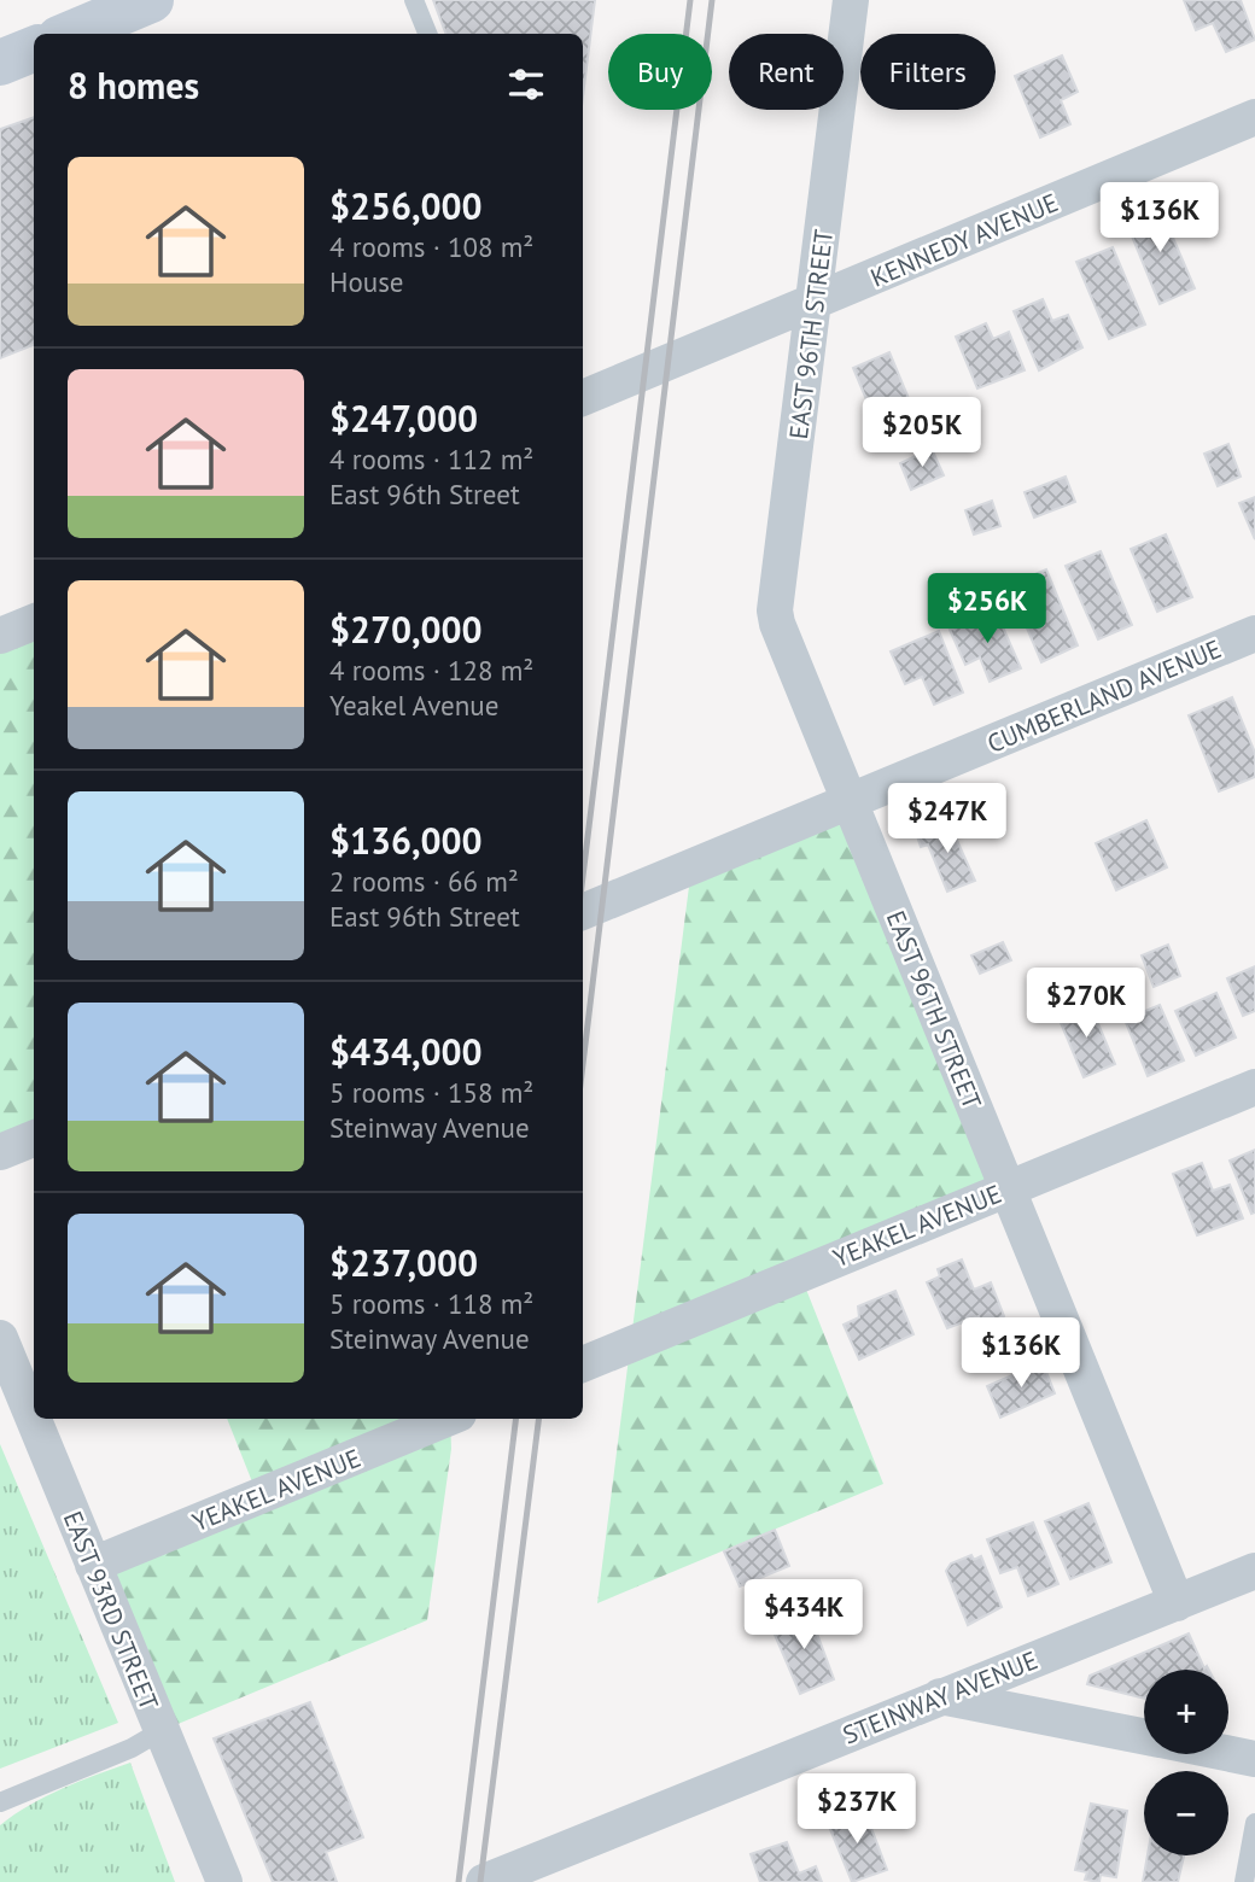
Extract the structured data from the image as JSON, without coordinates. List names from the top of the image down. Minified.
{"streets":{"street":["KENNEDY AVENUE","EAST 96TH STREET","CUMBERLAND AVENUE","YEAKEL AVENUE","EAST 93RD STREET","STEINWAY AVENUE"]},"crossings":[["KENNEDY AVENUE","EAST 96TH STREET"],["EAST 96TH STREET","CUMBERLAND AVENUE"],["EAST 96TH STREET","YEAKEL AVENUE"],["EAST 96TH STREET","STEINWAY AVENUE"],["YEAKEL AVENUE","EAST 93RD STREET"]],"page":{"chip":["Buy","Rent","Filters"],"heading":"8 homes","list":[{"name":"$256,000","note":"4 rooms · 108 m² · House"},{"name":"$247,000","note":"4 rooms · 112 m² · East 96th Street"},{"name":"$270,000","note":"4 rooms · 128 m² · Yeakel Avenue"},{"name":"$136,000","note":"2 rooms · 66 m² · East 96th Street"},{"name":"$434,000","note":"5 rooms · 158 m² · Steinway Avenue"},{"name":"$237,000","note":"5 rooms · 118 m² · Steinway Avenue"}],"price":["$136K","$205K","$256K","$247K","$270K","$136K","$434K","$237K"],"map_buttons":["+","−"]}}
